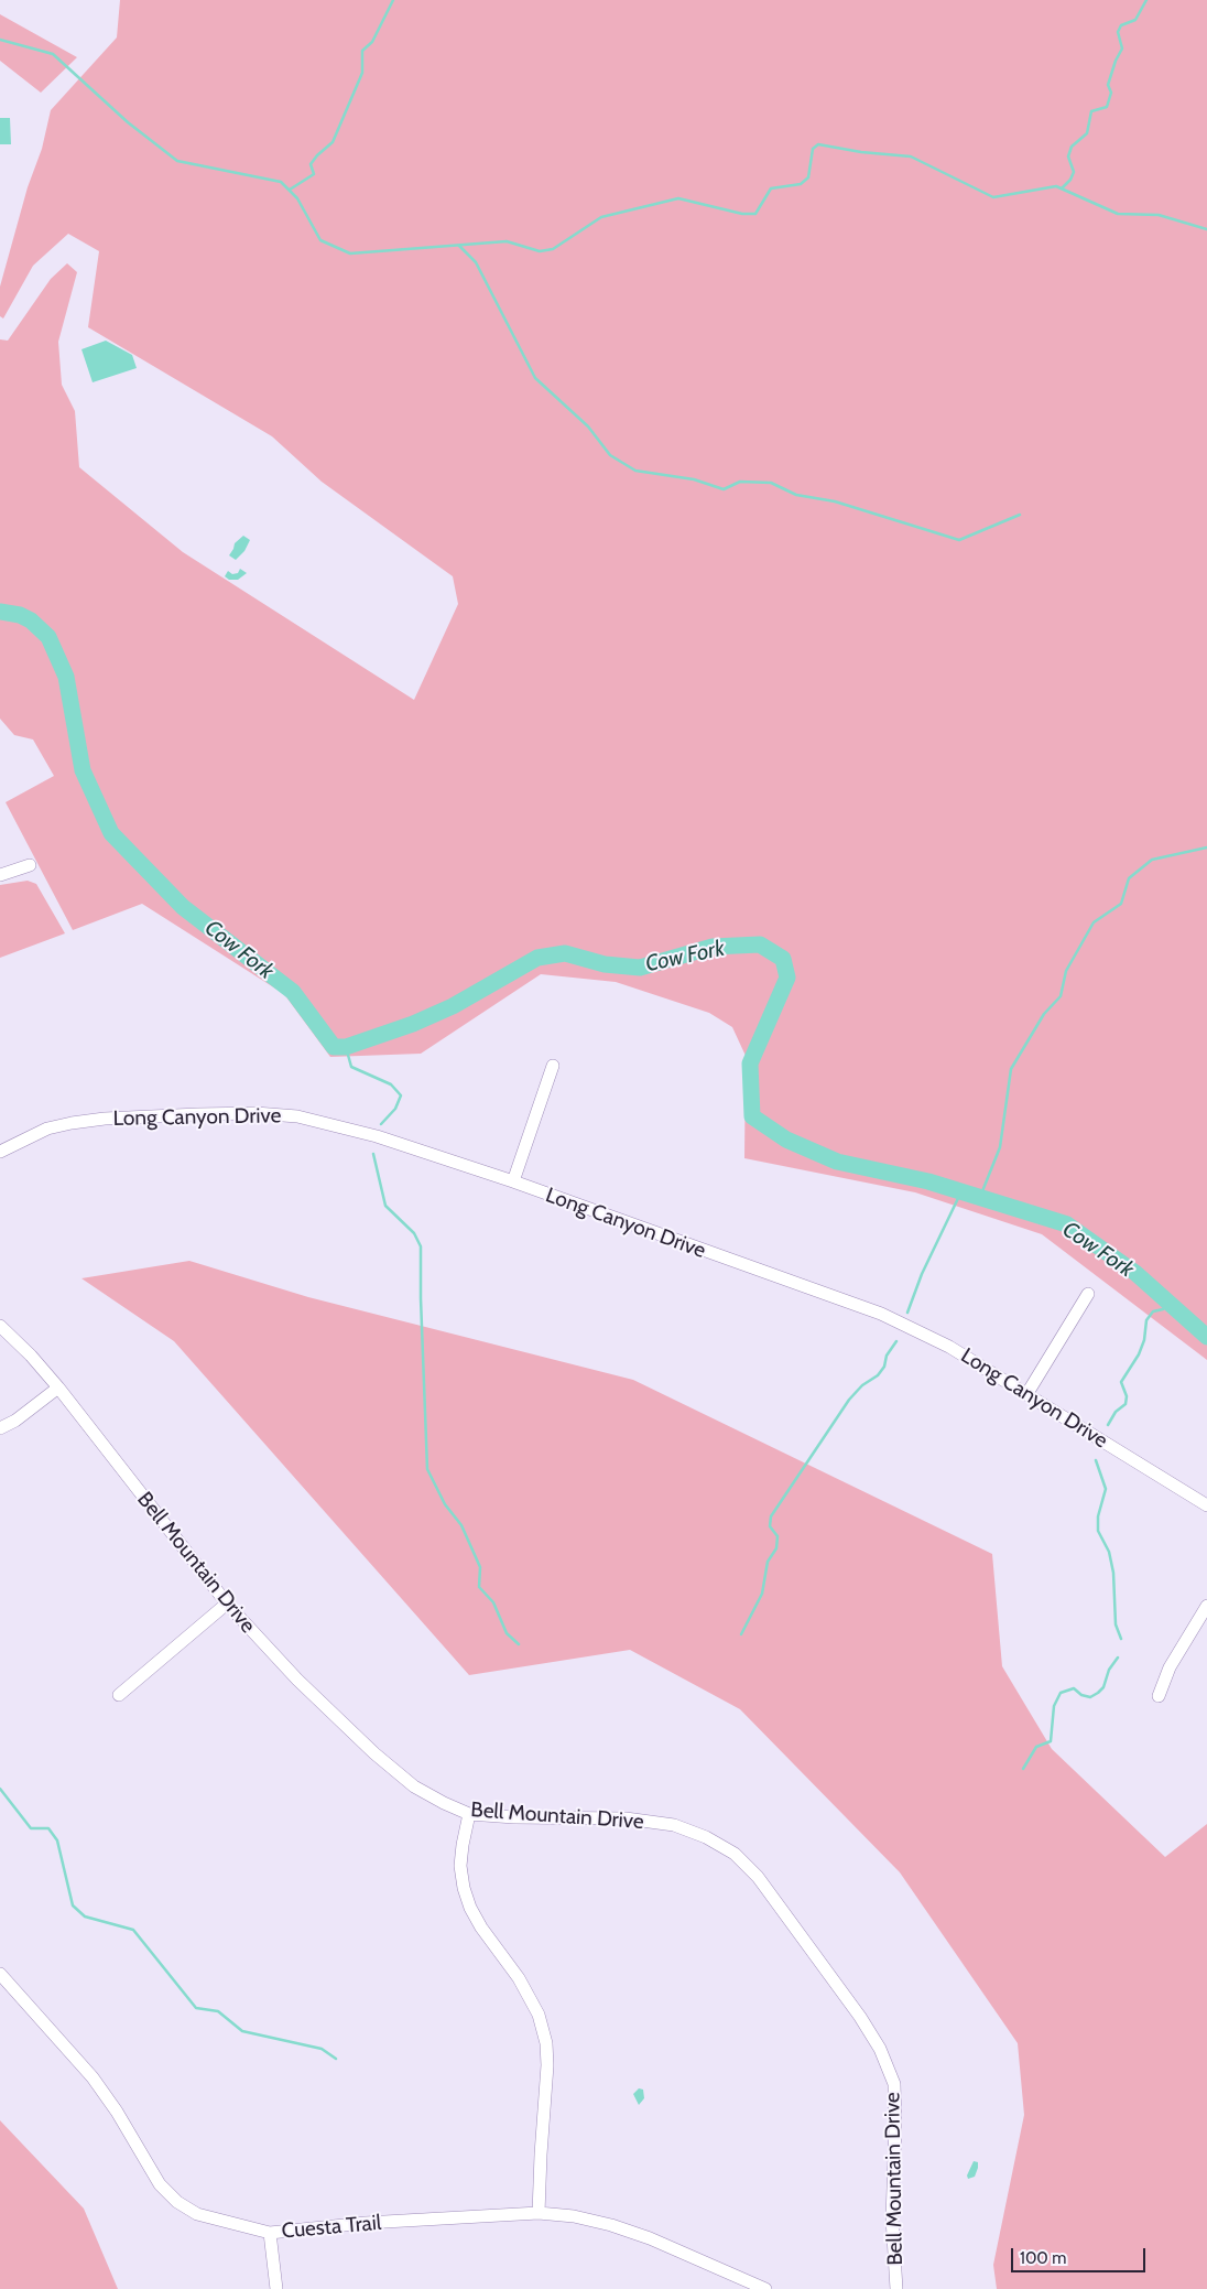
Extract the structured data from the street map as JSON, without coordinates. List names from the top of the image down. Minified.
{"streets":{"street":["Long Canyon Drive","Bell Mountain Drive","Cuesta Trail"]},"water":["Cow Fork"],"scale_bar":"100 m"}
